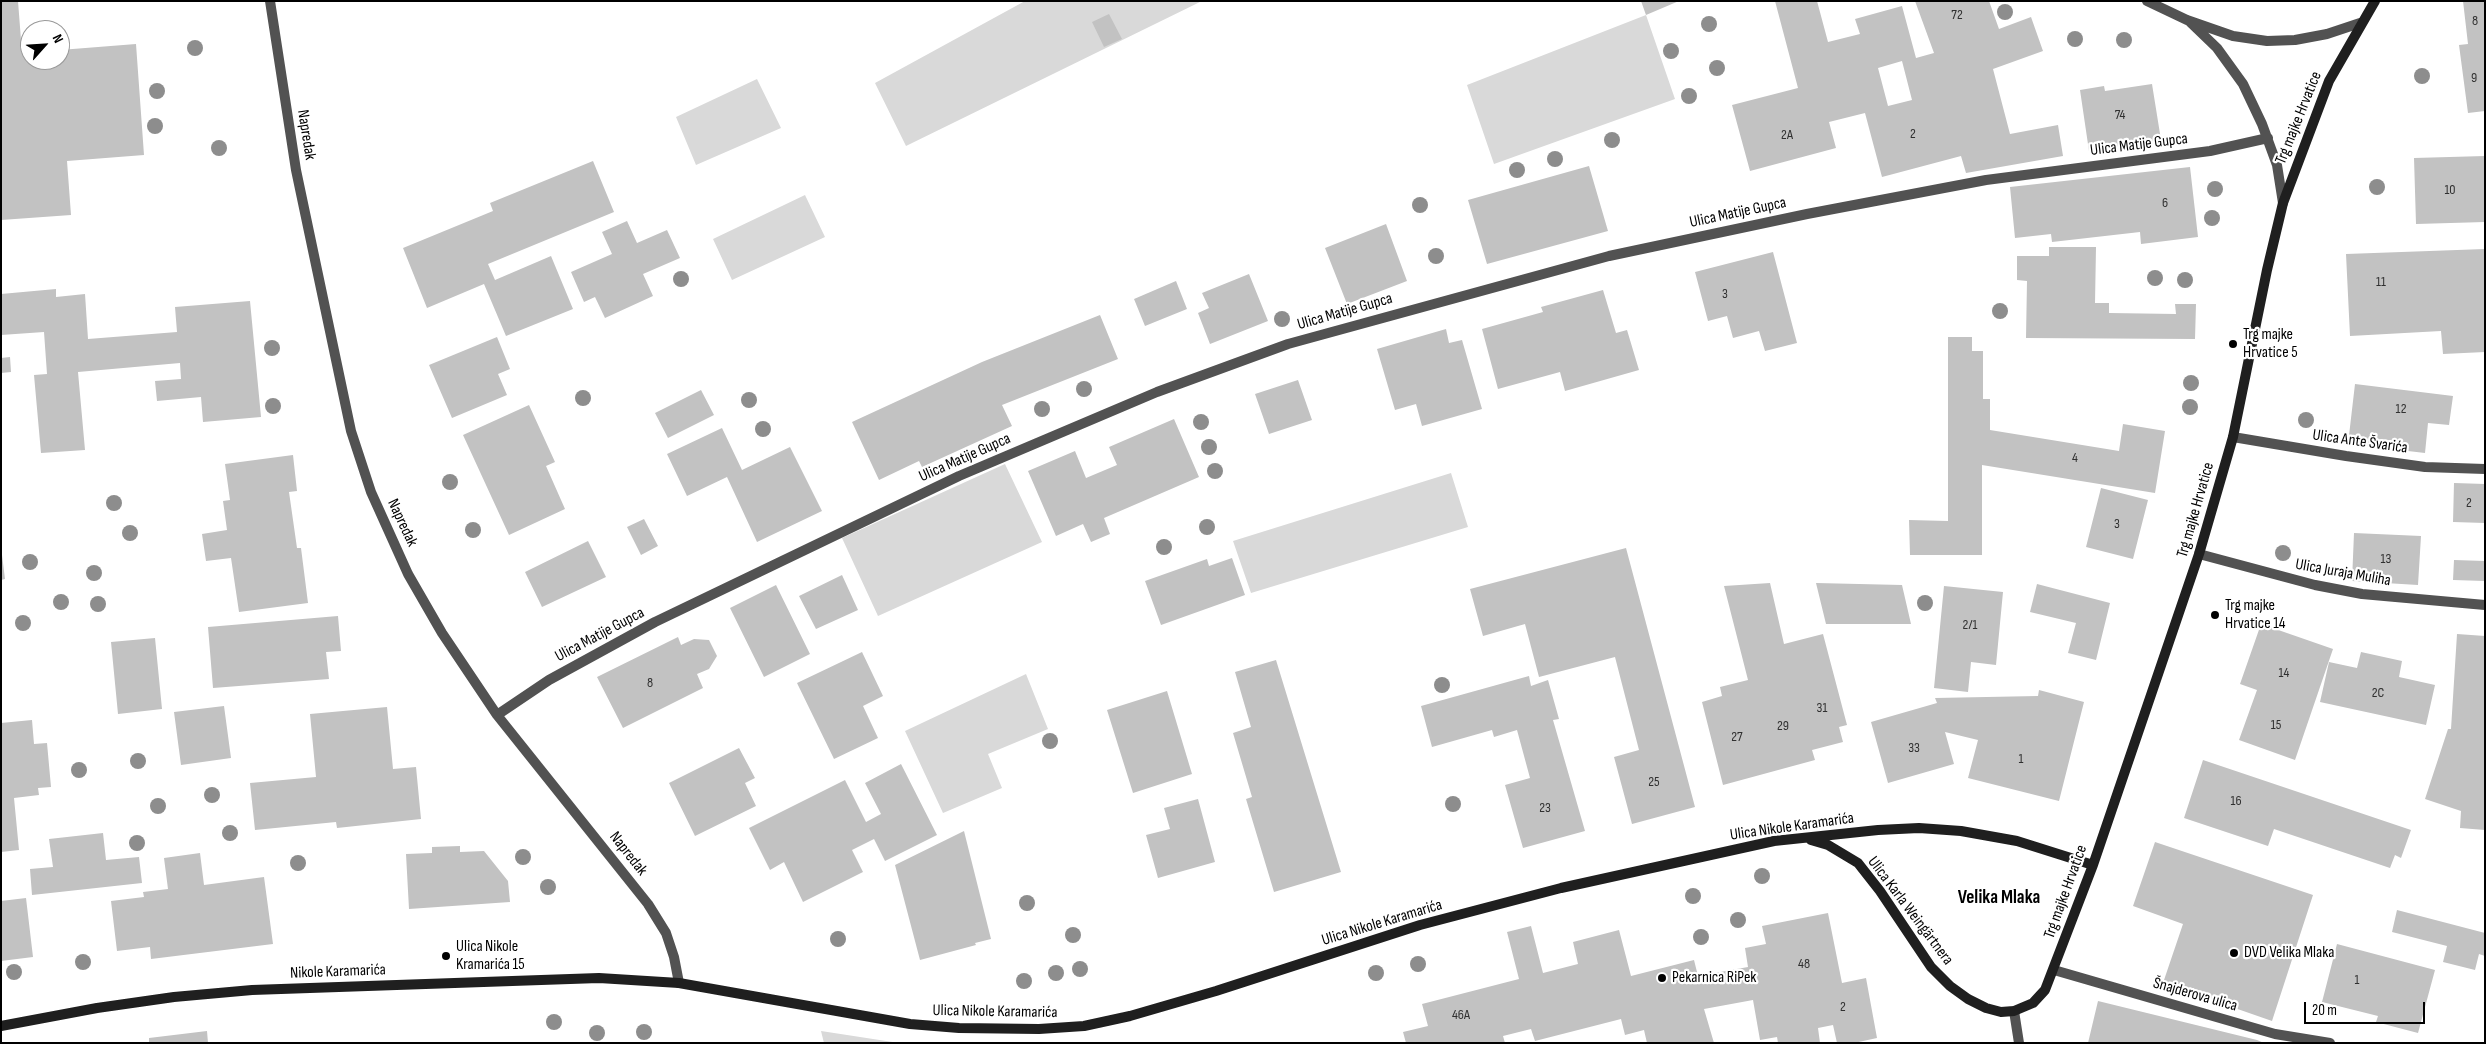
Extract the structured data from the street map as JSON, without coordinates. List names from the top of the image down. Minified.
{"streets":{"main road":["Trg majke Hrvatice","Ulica Nikole Karamarića","Ulica Karla Weingärtnera","Nikole Karamarića"],"street":["Napredak","Ulica Matije Gupca","Ulica Ante Švarića","Ulica Juraja Muliha","Šnajderova ulica"]},"crossings":[["Trg majke Hrvatice","Ulica Ante Švarića"],["Trg majke Hrvatice","Ulica Juraja Muliha"],["Trg majke Hrvatice","Ulica Nikole Karamarića"],["Trg majke Hrvatice","Ulica Karla Weingärtnera"],["Trg majke Hrvatice","Šnajderova ulica"],["Napredak","Ulica Matije Gupca"],["Napredak","Ulica Nikole Karamarića"],["Napredak","Nikole Karamarića"],["Ulica Nikole Karamarića","Ulica Karla Weingärtnera"],["Ulica Nikole Karamarića","Nikole Karamarića"]],"districts":["Velika Mlaka"],"places":["Trg majke Hrvatice 5","Trg majke Hrvatice 14","DVD Velika Mlaka","Ulica Nikole Kramarića 15","Pekarnica RiPek"],"house_numbers":["72","8","9","74","2","2A","10","6","11","3","12","4","2","3","13","2/1","14","8","2C","31","15","29","27","33","1","25","16","23","48","1","2","46A"],"scale_bar":"20 m","north":"top right"}
